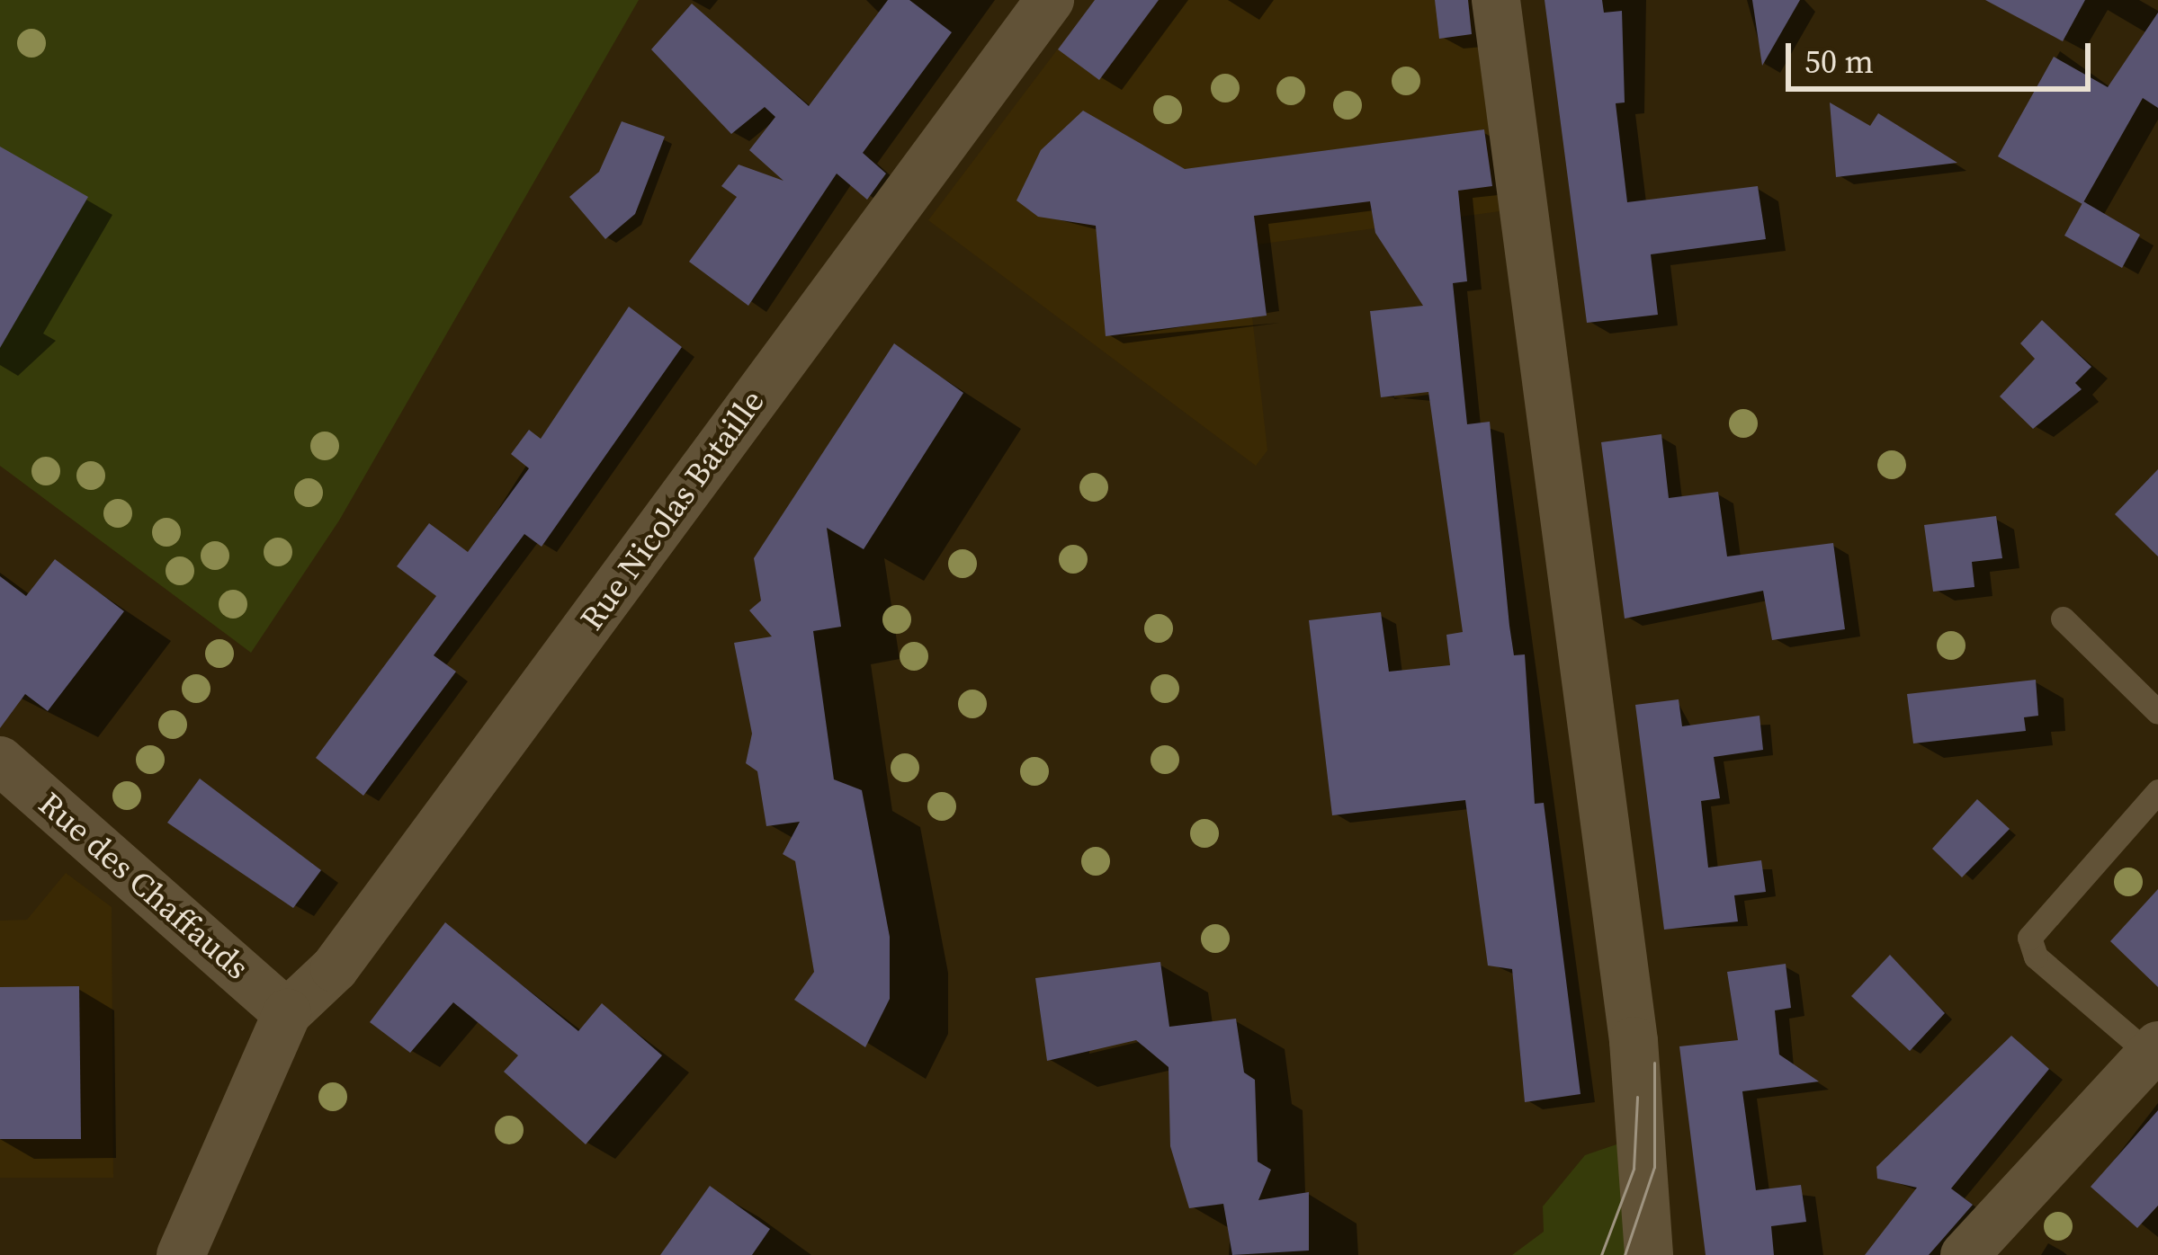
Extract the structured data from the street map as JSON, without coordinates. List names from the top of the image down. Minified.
{"streets":{"street":["Rue Nicolas Bataille","Rue des Chaffauds"]},"crossings":[["Rue Nicolas Bataille","Rue des Chaffauds"]],"scale_bar":"50 m"}
